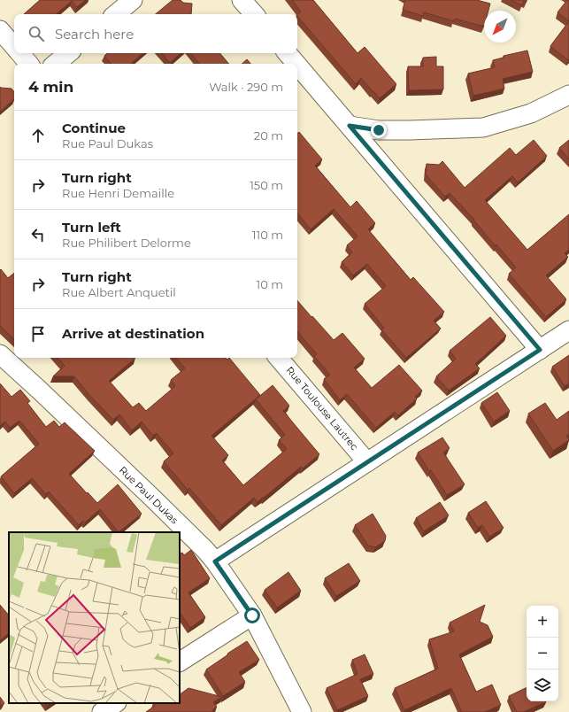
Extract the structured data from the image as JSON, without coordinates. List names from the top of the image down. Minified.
{"streets":{"street":["Rue Toulouse Lautrec","Rue Paul Dukas"]},"north":"bottom left","page":{"search":"Search here","heading":["4 min","Walk · 290 m"],"list":[["Continue","Rue Paul Dukas","20 m"],["Turn right","Rue Henri Demaille","150 m"],["Turn left","Rue Philibert Delorme","110 m"],["Turn right","Rue Albert Anquetil","10 m"],"Arrive at destination"],"map_buttons":["+","−"]}}
